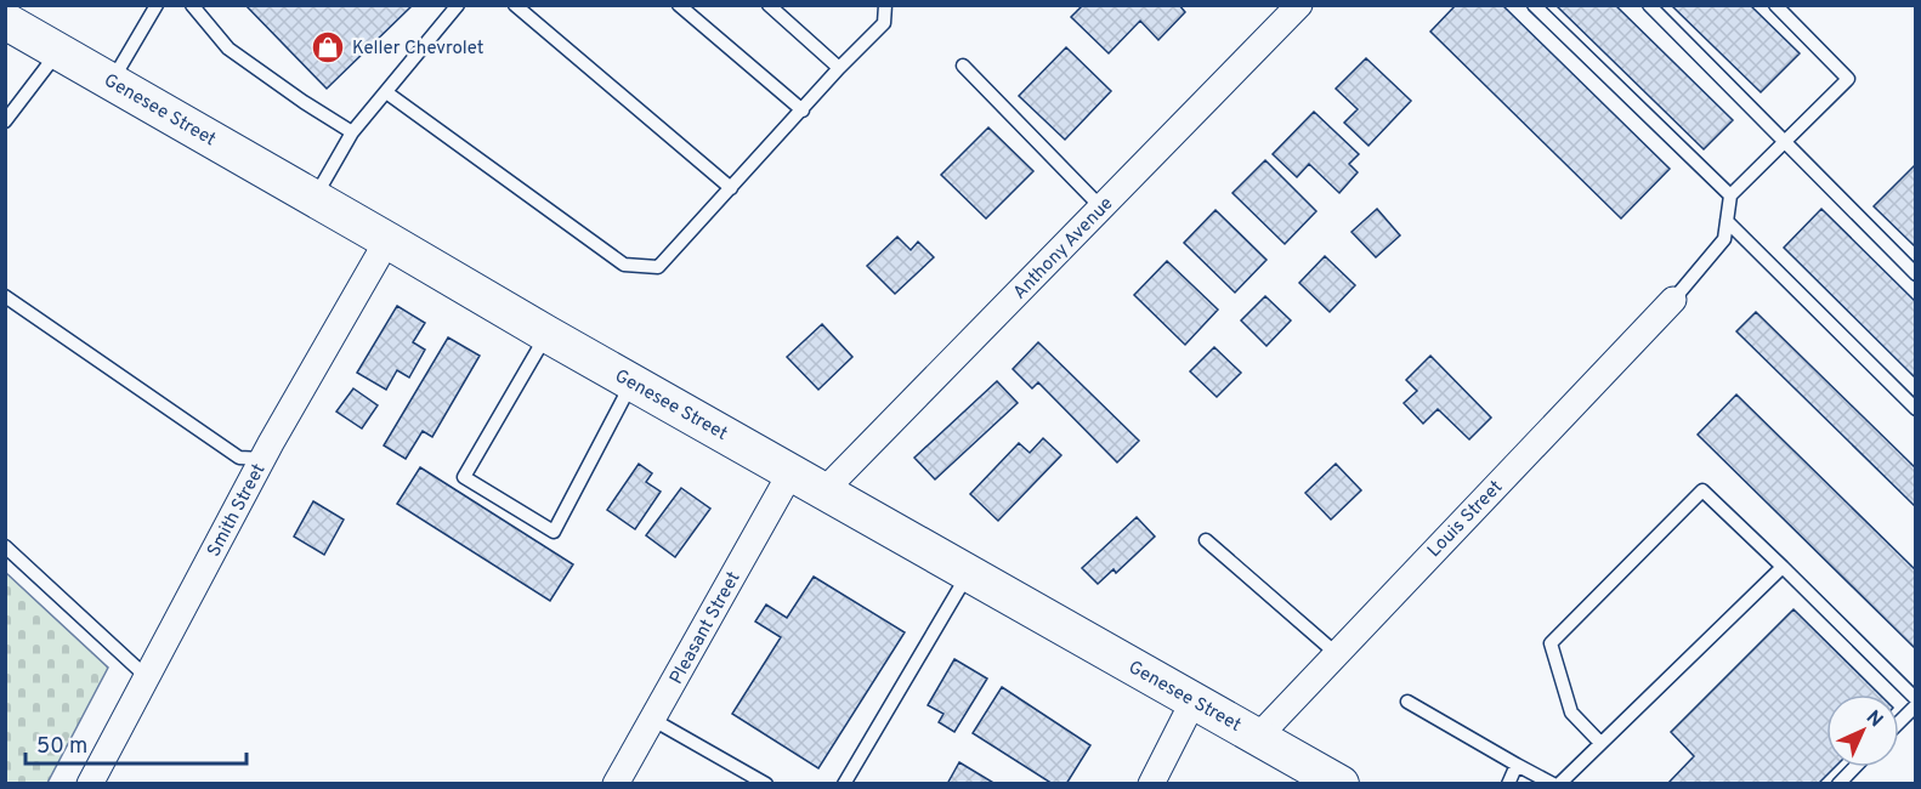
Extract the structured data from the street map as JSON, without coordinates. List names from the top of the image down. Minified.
{"streets":{"main road":["Genesee Street"],"street":["Anthony Avenue","Smith Street","Louis Street","Pleasant Street"]},"crossings":[["Genesee Street","Anthony Avenue"],["Genesee Street","Smith Street"],["Genesee Street","Louis Street"],["Genesee Street","Pleasant Street"]],"places":{"shop":["Keller Chevrolet"]},"scale_bar":"50 m","north":"top right"}
